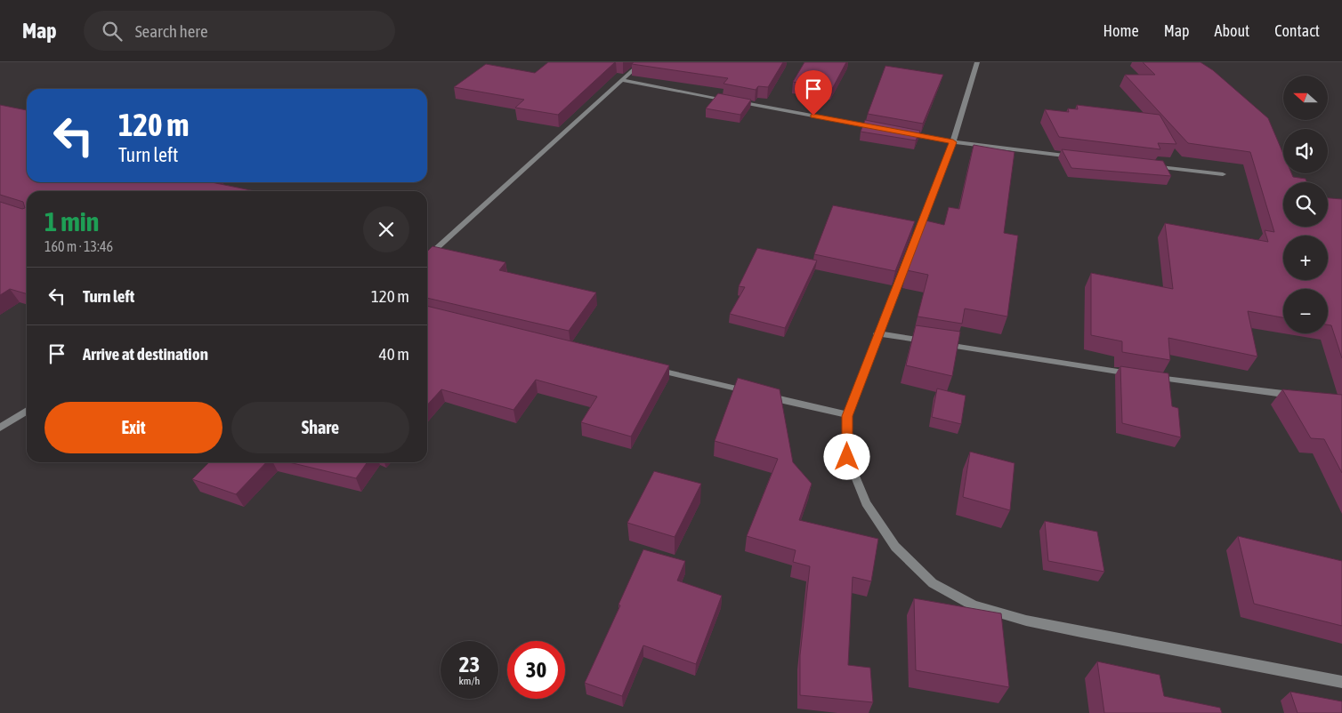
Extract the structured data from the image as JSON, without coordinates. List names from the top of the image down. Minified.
{"north":"left","page":{"header":"Map","search":"Search here","nav":["Home","Map","About","Contact"],"map_buttons":["+","−"],"turn":["120 m","Turn left"],"heading":["1 min","160 m · 13:46"],"list":[{"name":"Turn left","value":"120 m"},{"name":"Arrive at destination","value":"40 m"}],"buttons":["Exit","Share"],"speed":"23 km/h","limit":"30"}}
